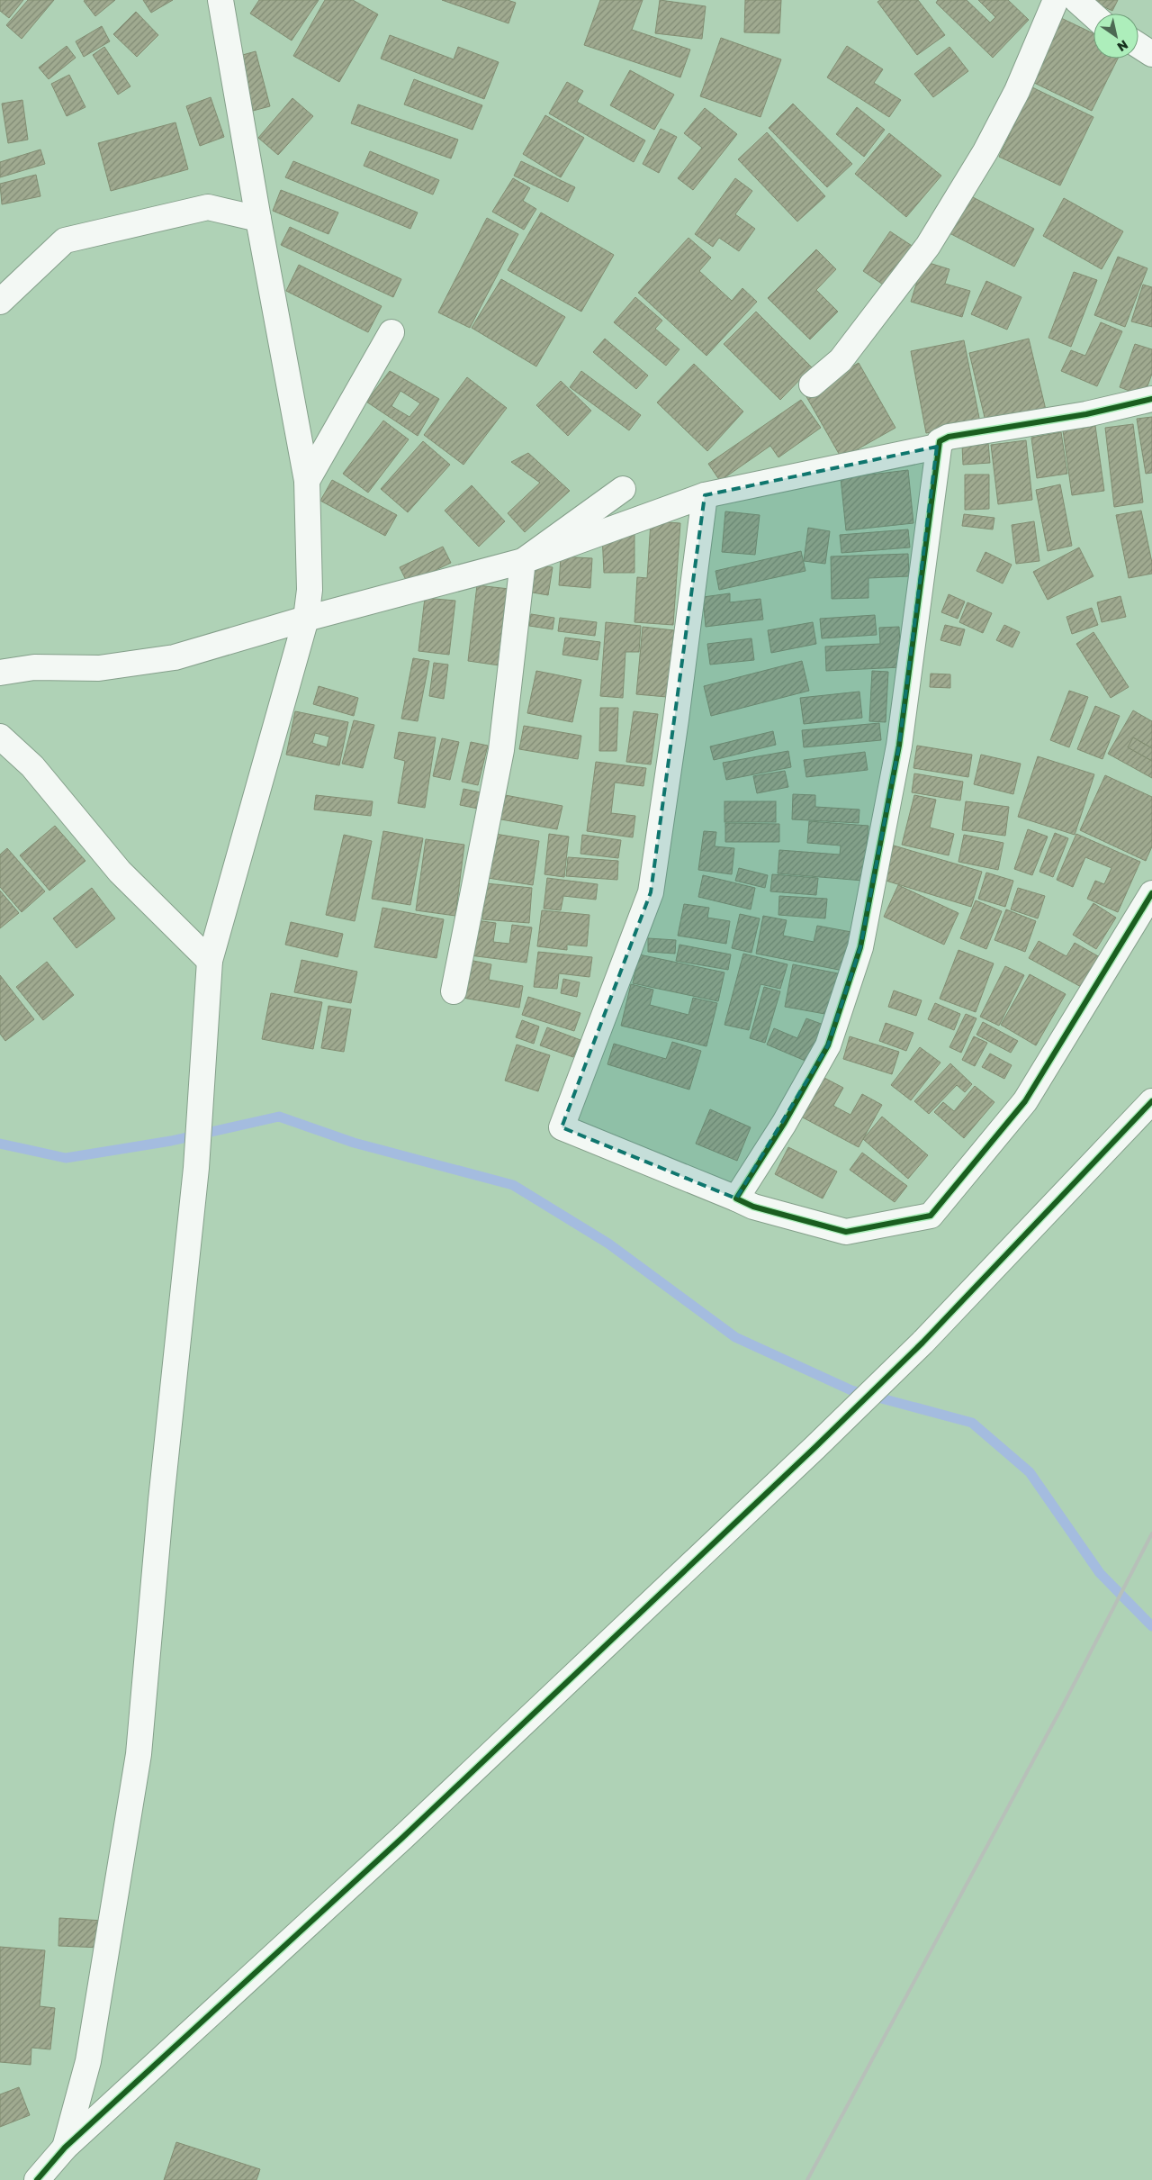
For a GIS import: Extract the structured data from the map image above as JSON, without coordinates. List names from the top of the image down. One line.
{"north":"bottom right"}
